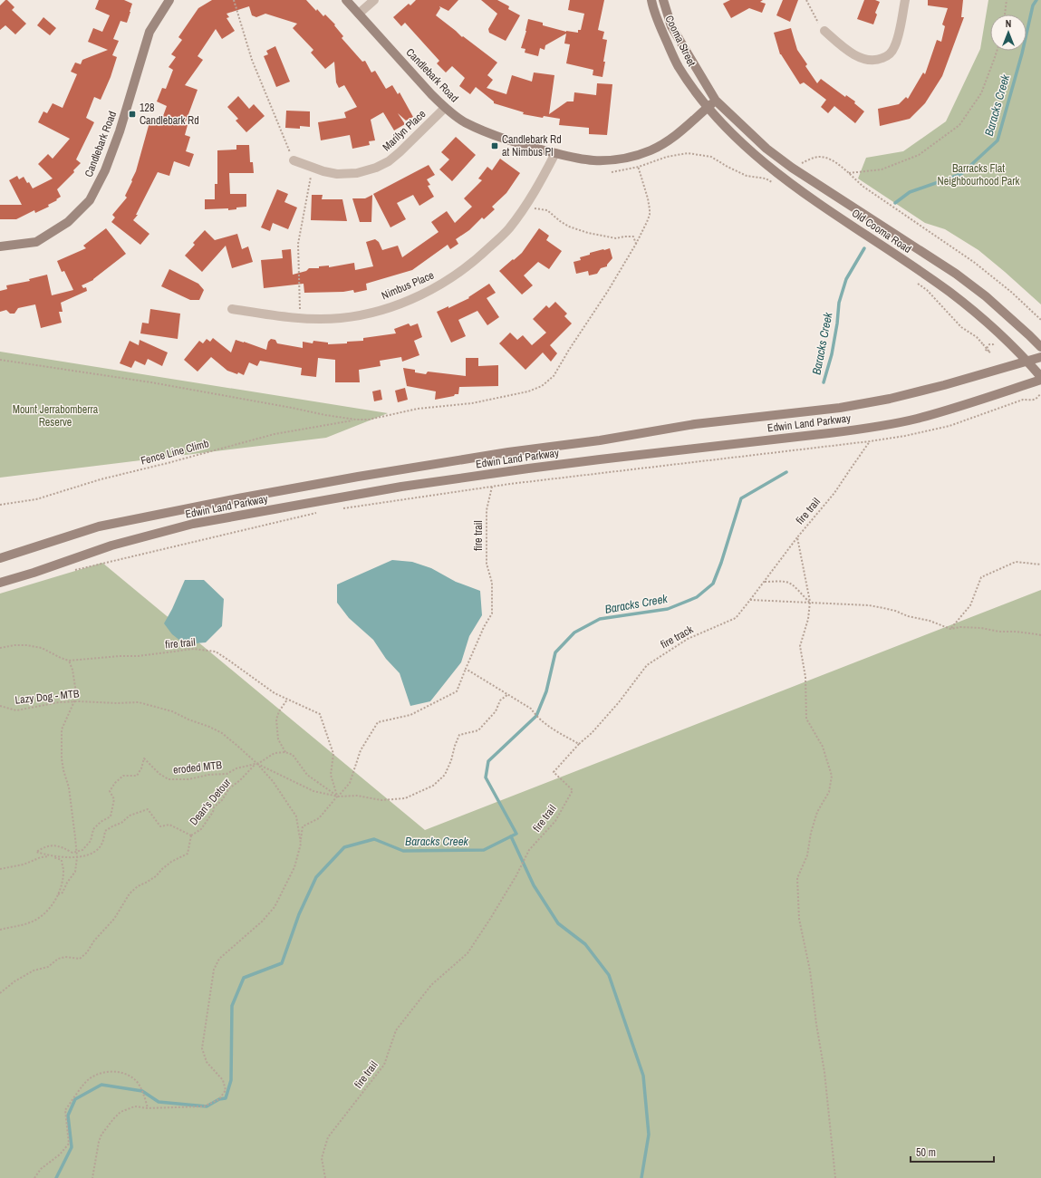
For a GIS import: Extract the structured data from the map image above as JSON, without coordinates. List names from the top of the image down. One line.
{"streets":{"main road":["Cooma Street","Candlebark Road","Old Cooma Road","Edwin Land Parkway"],"street":["Marilyn Place","Nimbus Place"],"path":["Fence Line Climb","fire trail","fire track","Lazy Dog - MTB","eroded MTB","Dean's Detour"]},"crossings":[["Cooma Street","Candlebark Road"],["Cooma Street","Old Cooma Road"],["Candlebark Road","Marilyn Place"],["Candlebark Road","Old Cooma Road"],["Candlebark Road","Nimbus Place"],["Old Cooma Road","Edwin Land Parkway"],["fire trail","fire track"],["Lazy Dog - MTB","eroded MTB"],["Lazy Dog - MTB","Dean's Detour"],["eroded MTB","Dean's Detour"]],"water":["Baracks Creek"],"parks":["Barracks Flat Neighbourhood Park","Mount Jerrabomberra Reserve"],"places":{"transit":["128 Candlebark Rd","Candlebark Rd at Nimbus Pl"]},"scale_bar":"50 m","north":"top"}
